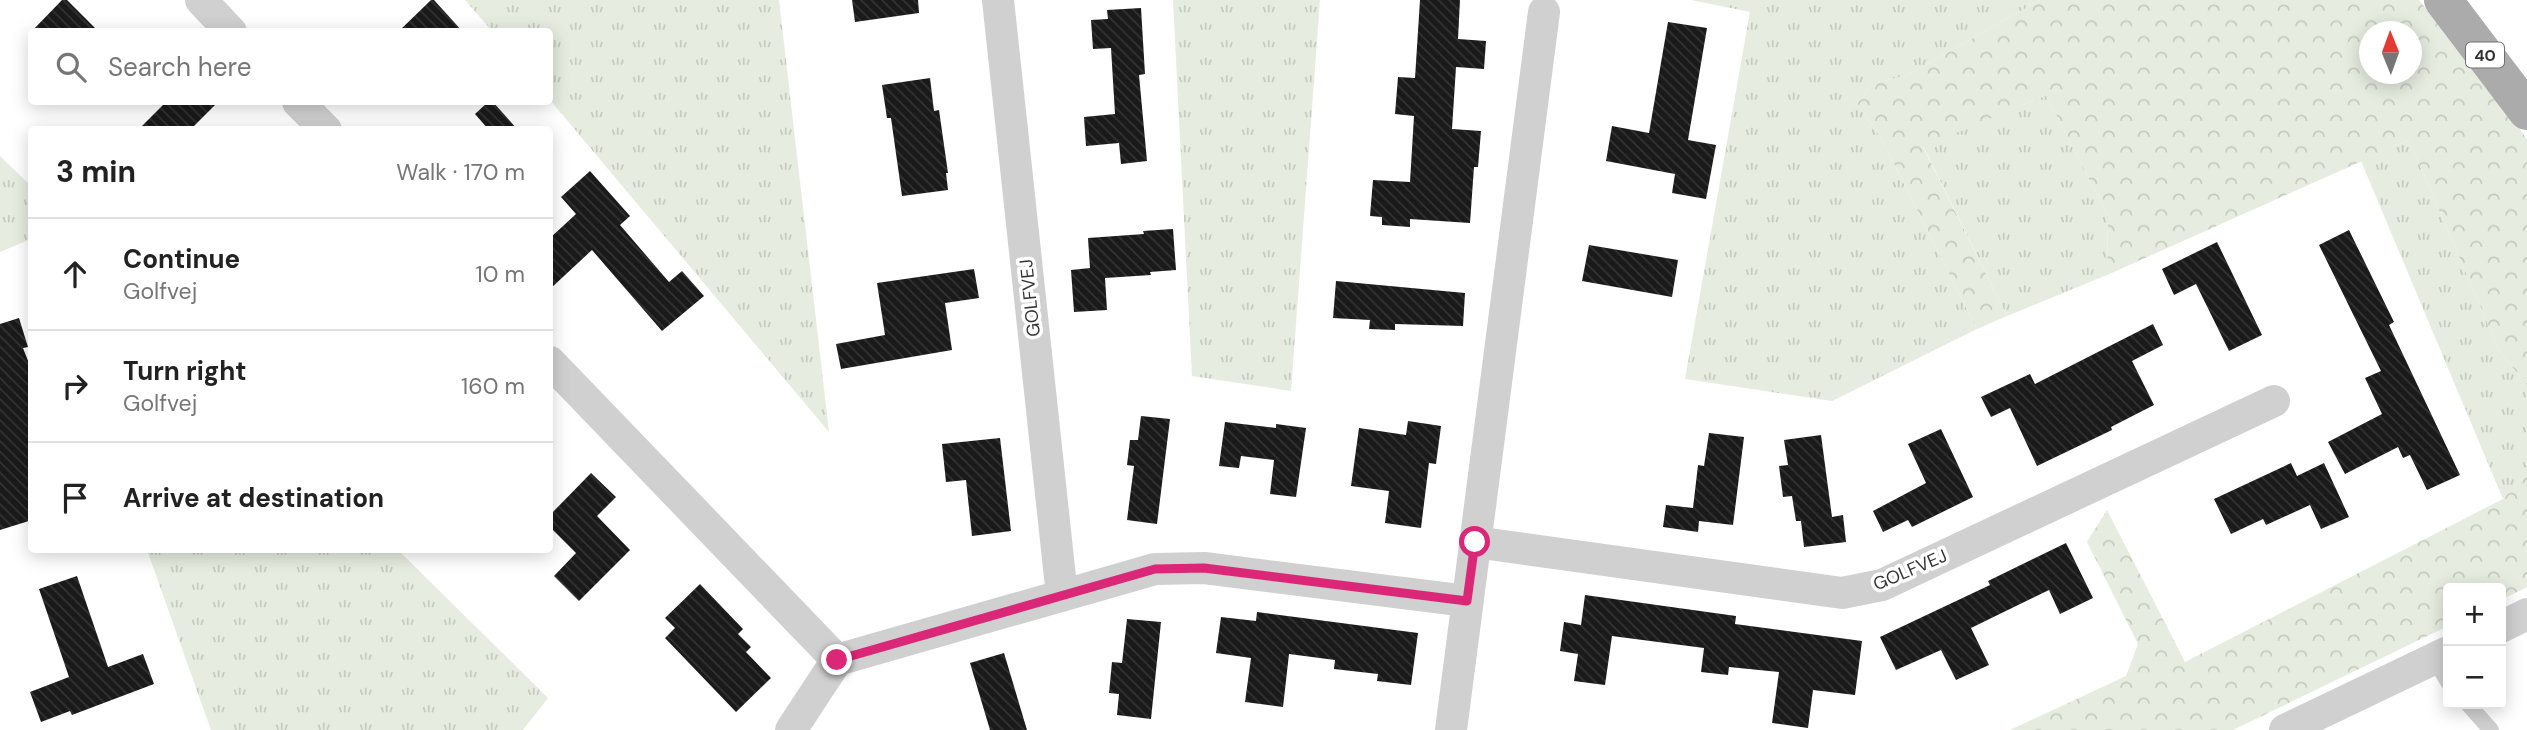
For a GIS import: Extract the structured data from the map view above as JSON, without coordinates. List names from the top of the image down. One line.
{"streets":{"main road":["40"],"street":["GOLFVEJ"]},"north":"top","page":{"search":"Search here","heading":["3 min","Walk · 170 m"],"list":[["Continue","Golfvej","10 m"],["Turn right","Golfvej","160 m"],"Arrive at destination"],"map_buttons":["+","−"]}}
